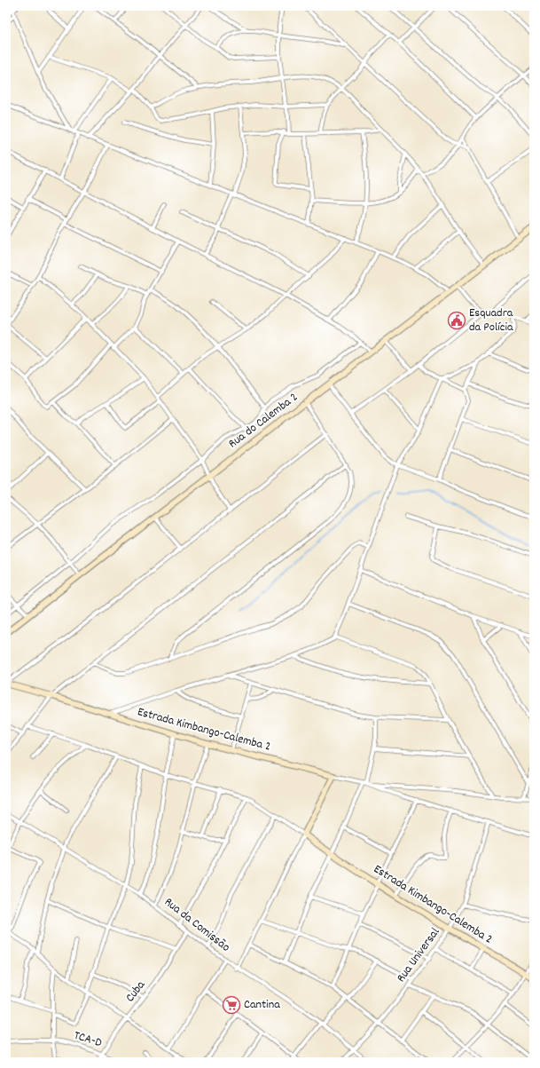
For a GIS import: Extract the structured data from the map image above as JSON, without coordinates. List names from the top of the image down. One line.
{"streets":{"main road":["Rua do Calemba 2","Estrada Kimbango-Calemba 2"],"street":["Rua da Comissão","Rua Universal","Cuba","TCA-D"]},"crossings":[["Estrada Kimbango-Calemba 2","Rua Universal"],["Rua da Comissão","Rua Universal"],["Rua da Comissão","Cuba"],["Cuba","TCA-D"]],"places":{"public building":["Esquadra da Polícia"],"supermarket":["Cantina"]}}
